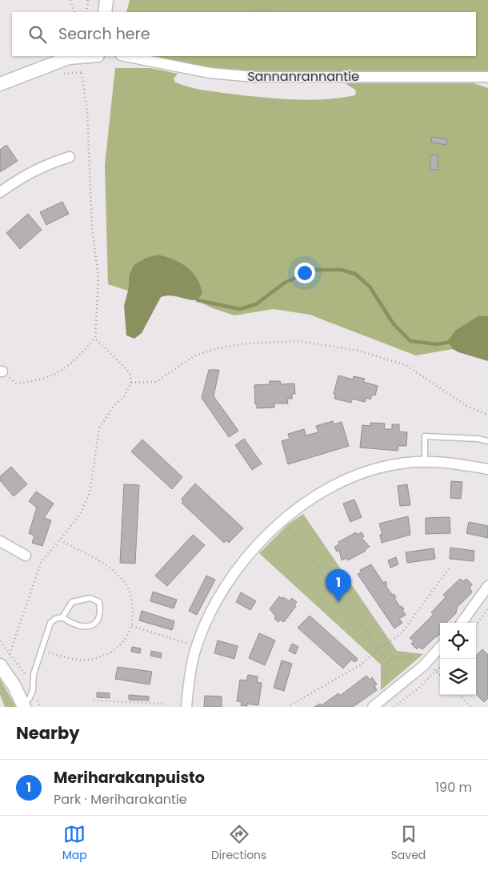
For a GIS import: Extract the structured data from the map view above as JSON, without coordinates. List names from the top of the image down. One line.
{"streets":{"street":["Sannanrannantie"]},"page":{"search":"Search here","pins":"1","heading":"Nearby","list":[{"mark":"1","name":"Meriharakanpuisto","note":"Park · Meriharakantie","value":"190 m"}],"nav":["Map","Directions","Saved"]}}
